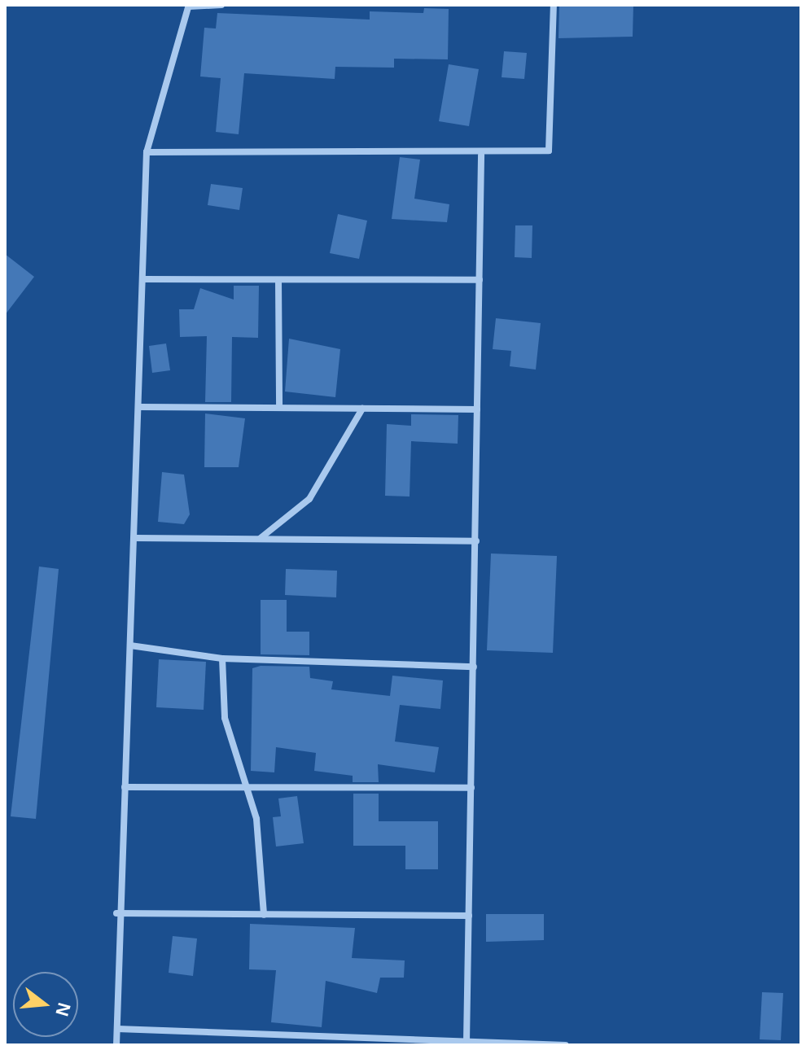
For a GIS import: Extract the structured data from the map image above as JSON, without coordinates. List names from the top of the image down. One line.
{"north":"right"}
